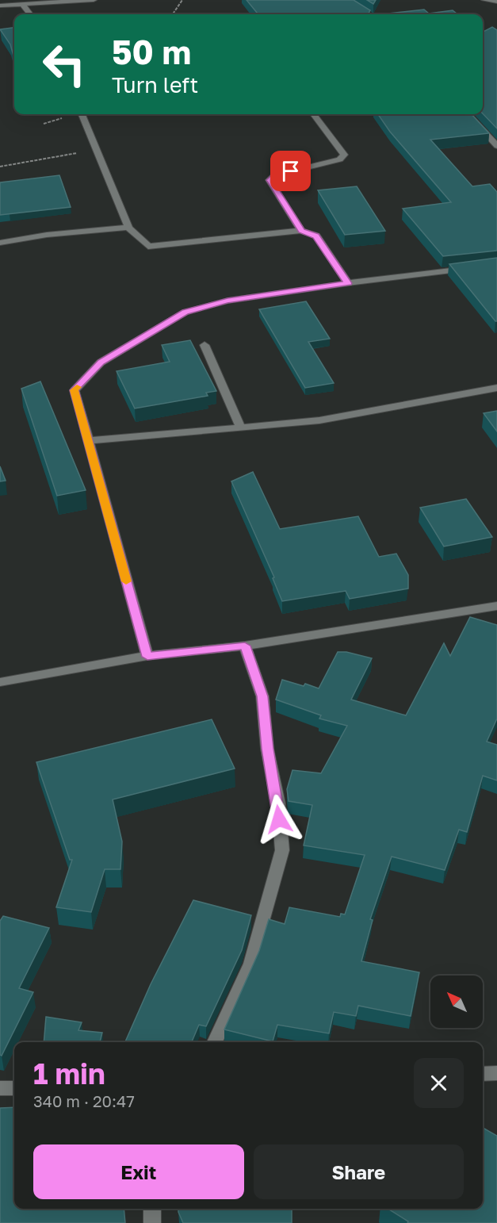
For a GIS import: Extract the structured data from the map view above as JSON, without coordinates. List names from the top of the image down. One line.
{"north":"top left","page":{"turn":["50 m","Turn left"],"heading":["1 min","340 m · 20:47"],"buttons":["Exit","Share"]}}
